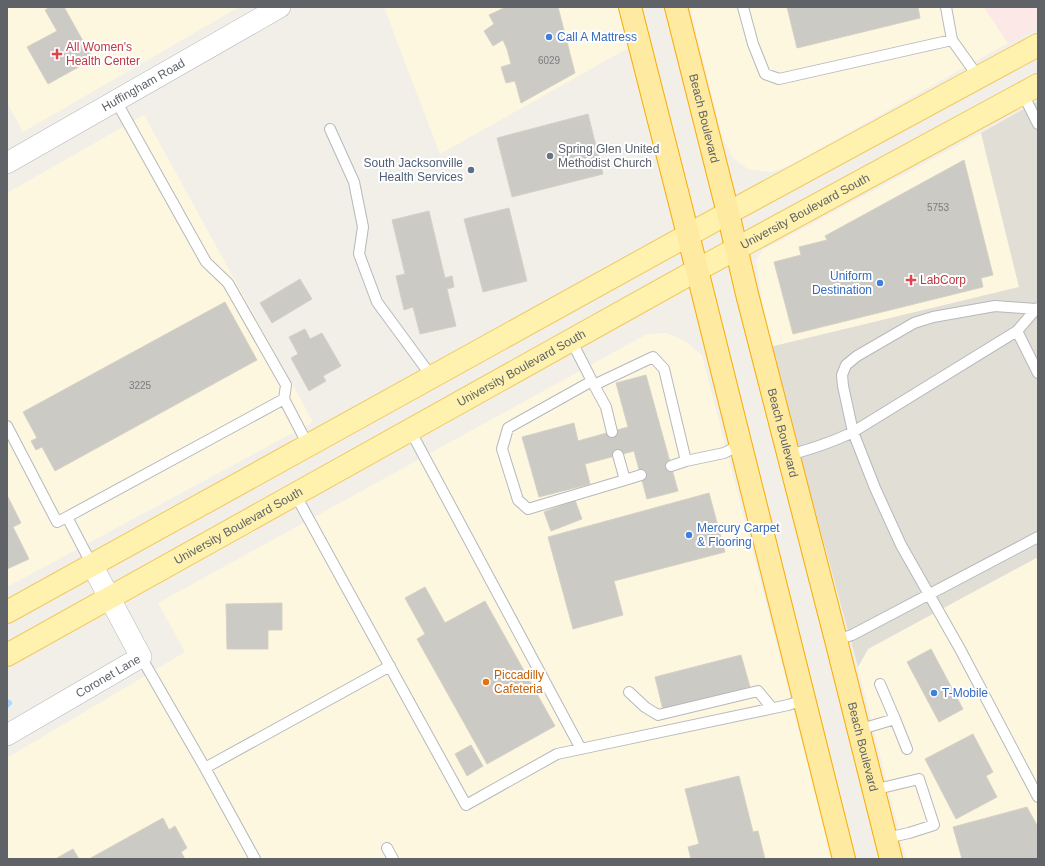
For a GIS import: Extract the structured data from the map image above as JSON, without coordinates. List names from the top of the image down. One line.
{"streets":{"highway":["Beach Boulevard"],"main road":["University Boulevard South"],"street":["Huffingham Road","Coronet Lane"]},"crossings":[["Beach Boulevard","University Boulevard South"],["University Boulevard South","Coronet Lane"]],"places":{"other":["Call A Mattress","Spring Glen United Methodist Church","South Jacksonville Health Services","Uniform Destination","Mercury Carpet & Flooring","Piccadilly Cafeteria","T-Mobile"],"health":["All Women's Health Center","LabCorp"]},"house_numbers":["6029","5753","3225"]}
